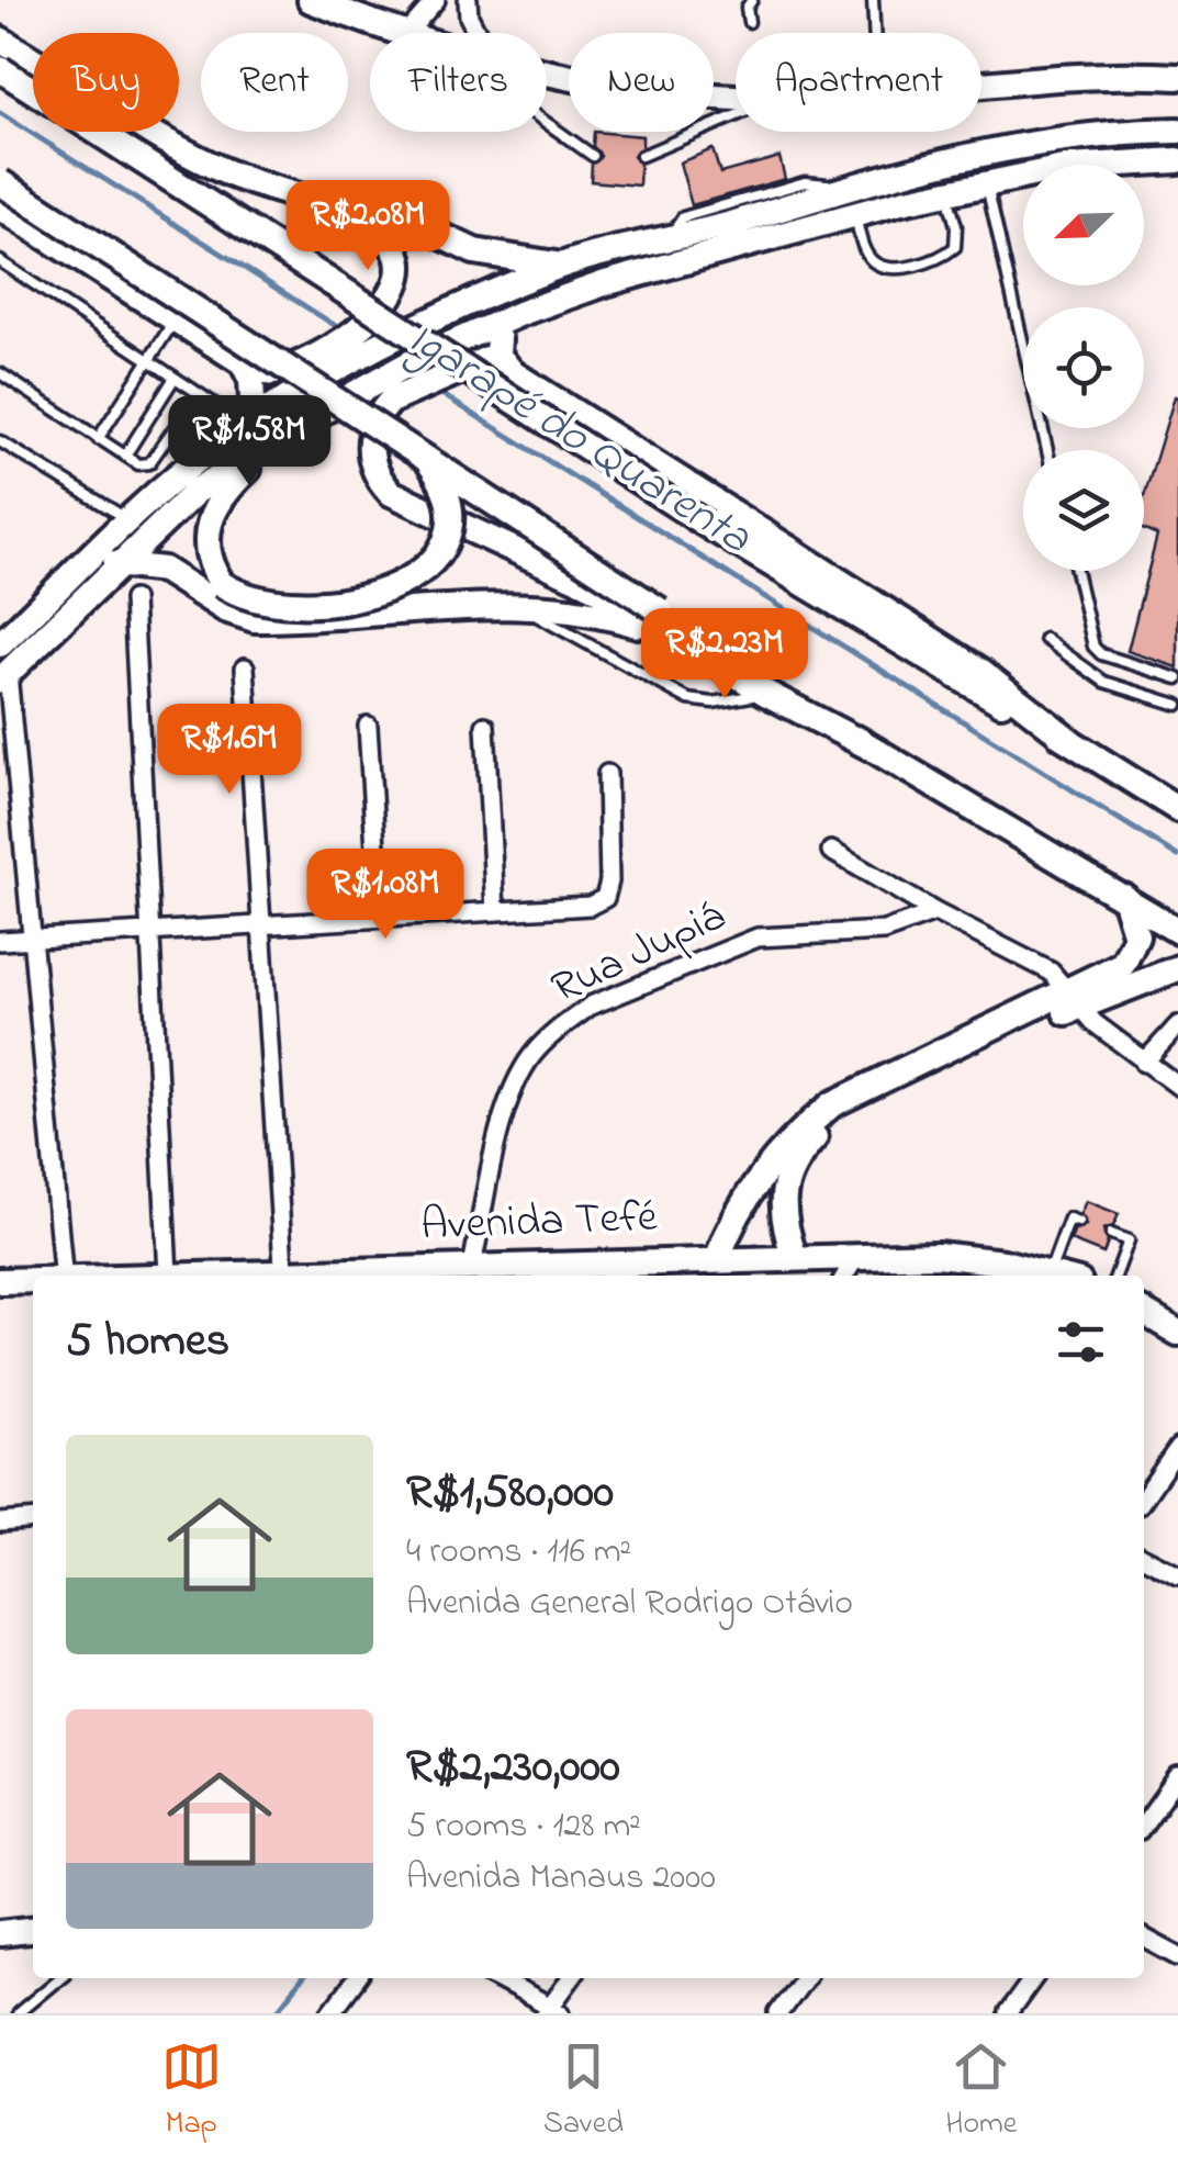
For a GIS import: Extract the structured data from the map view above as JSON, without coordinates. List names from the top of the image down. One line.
{"streets":{"main road":["Avenida Tefé"],"street":["Rua Jupiá"]},"crossings":[["Rua Jupiá","Avenida Tefé"]],"water":["Igarapé do Quarenta"],"north":"bottom left","page":{"chip":["Buy","Rent","Filters","New","Apartment"],"price":["R$2.08M","R$1.58M","R$2.23M","R$1.6M","R$1.08M"],"heading":"5 homes","list":[{"name":"R$1,580,000","note":"4 rooms · 116 m² · Avenida General Rodrigo Otávio"},{"name":"R$2,230,000","note":"5 rooms · 128 m² · Avenida Manaus 2000"}],"tabs":["Map","Saved","Home"]}}
